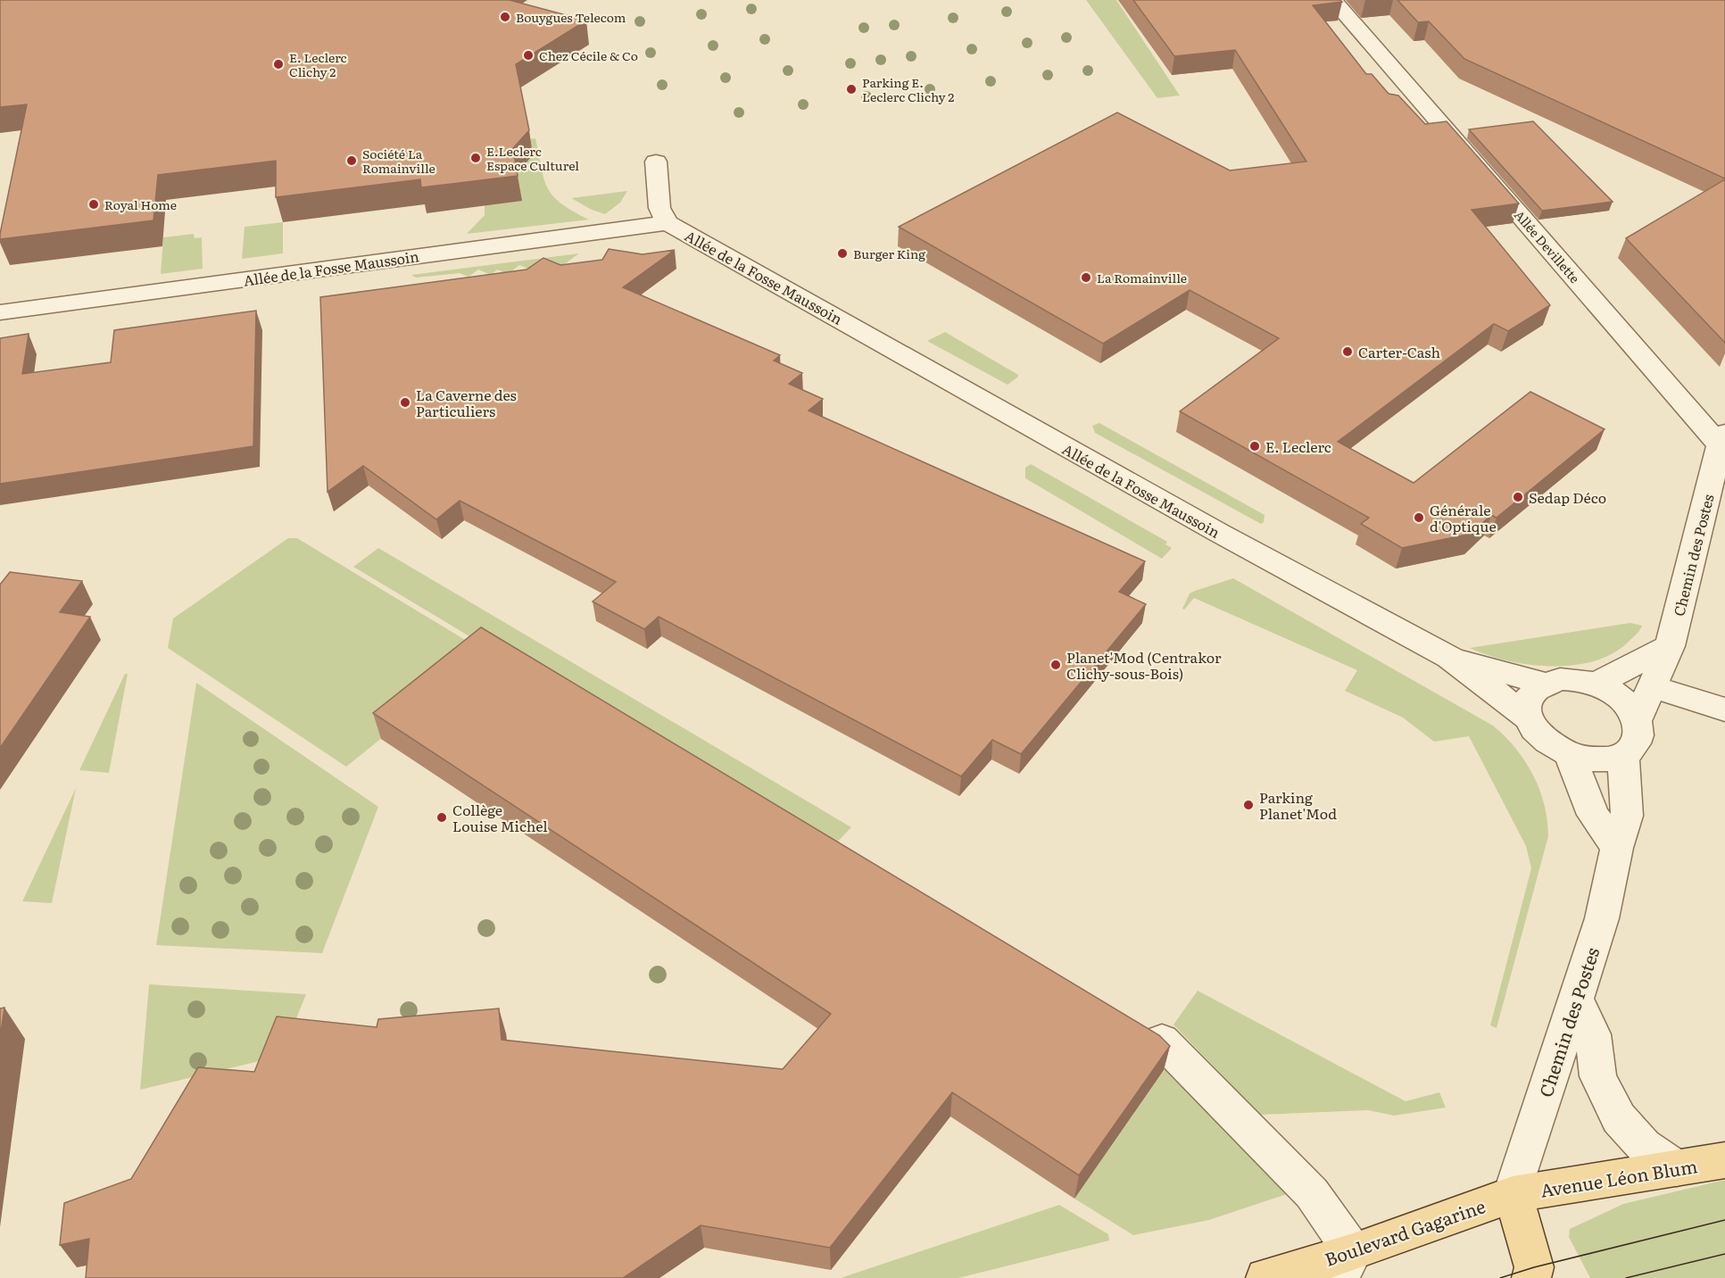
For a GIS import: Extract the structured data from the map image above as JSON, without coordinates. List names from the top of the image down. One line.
{"streets":{"main road":["Avenue Léon Blum","Boulevard Gagarine"],"street":["Allée Devillette","Allée de la Fosse Maussoin","Chemin des Postes"]},"crossings":[["Allée Devillette","Chemin des Postes"],["Allée de la Fosse Maussoin","Chemin des Postes"],["Chemin des Postes","Avenue Léon Blum"],["Chemin des Postes","Boulevard Gagarine"],["Avenue Léon Blum","Boulevard Gagarine"]],"places":["Bouygues Telecom","Chez Cécile & Co","E. Leclerc Clichy 2","Parking E. Leclerc Clichy 2","E.Leclerc Espace Culturel","Société La Romainville","Royal Home","Burger King","La Romainville","Carter-Cash","La Caverne des Particuliers","E. Leclerc","Sedap Déco","Générale d'Optique","Planet'Mod (Centrakor Clichy-sous-Bois)","Parking Planet'Mod","Collège Louise Michel"]}
